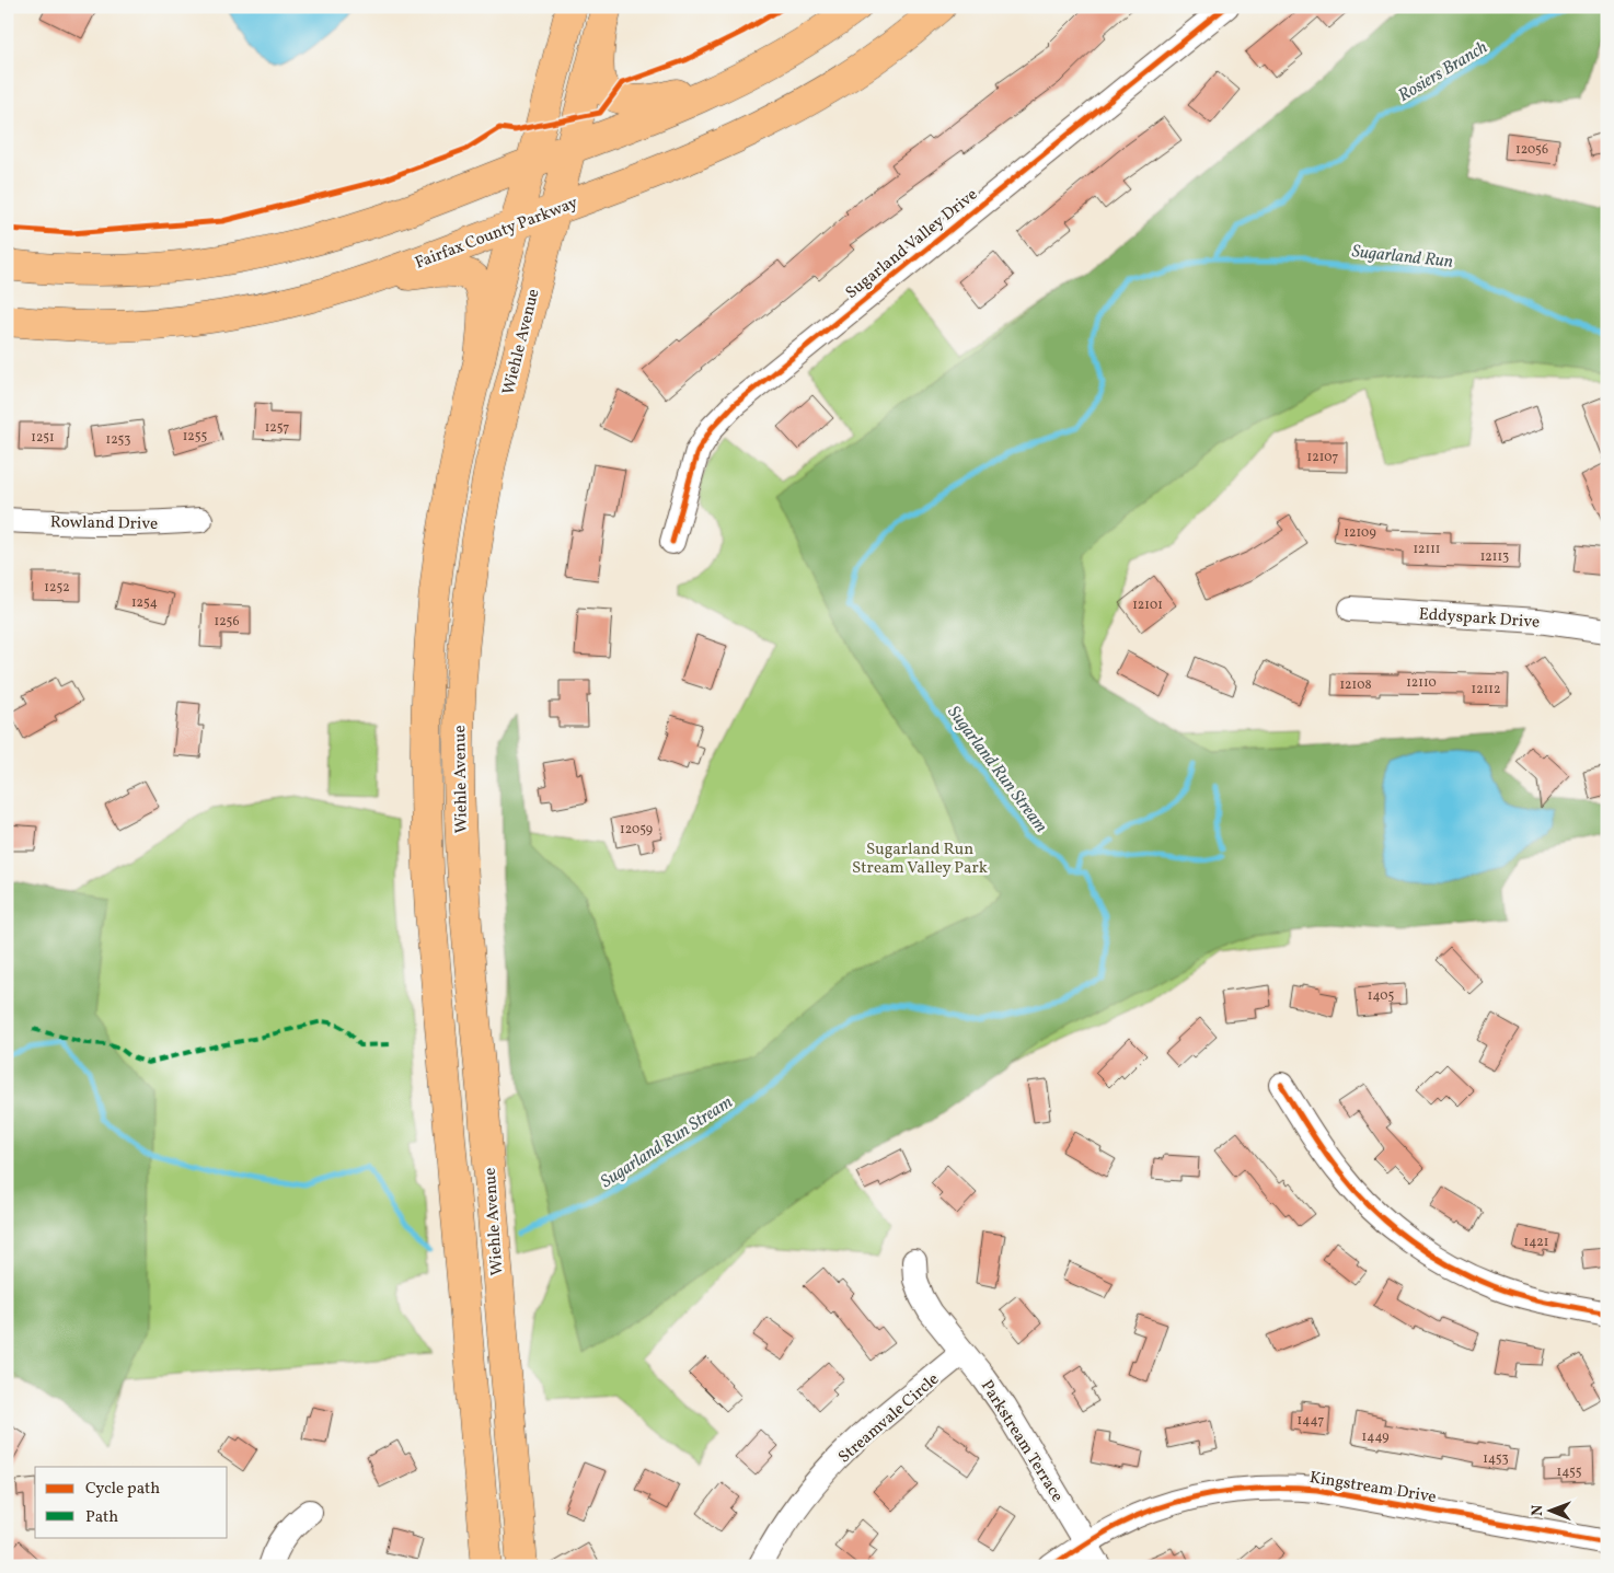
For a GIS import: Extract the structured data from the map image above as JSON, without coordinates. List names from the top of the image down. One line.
{"streets":{"main road":["Fairfax County Parkway","Wiehle Avenue"],"street":["Sugarland Valley Drive","Rowland Drive","Eddyspark Drive","Streamvale Circle","Parkstream Terrace","Kingstream Drive"]},"crossings":[["Fairfax County Parkway","Wiehle Avenue"],["Streamvale Circle","Parkstream Terrace"],["Parkstream Terrace","Kingstream Drive"]],"water":["Rosiers Branch","Sugarland Run","Sugarland Run Stream"],"parks":["Sugarland Run Stream Valley Park"],"house_numbers":["12056","1257","1255","1251","1253","12107","12109","12111","12113","1252","1254","12101","1256","12110","12108","12112","12059","1405","1421","1447","1449","1453","1455"],"legend":["Cycle path","Path"],"north":"left"}
